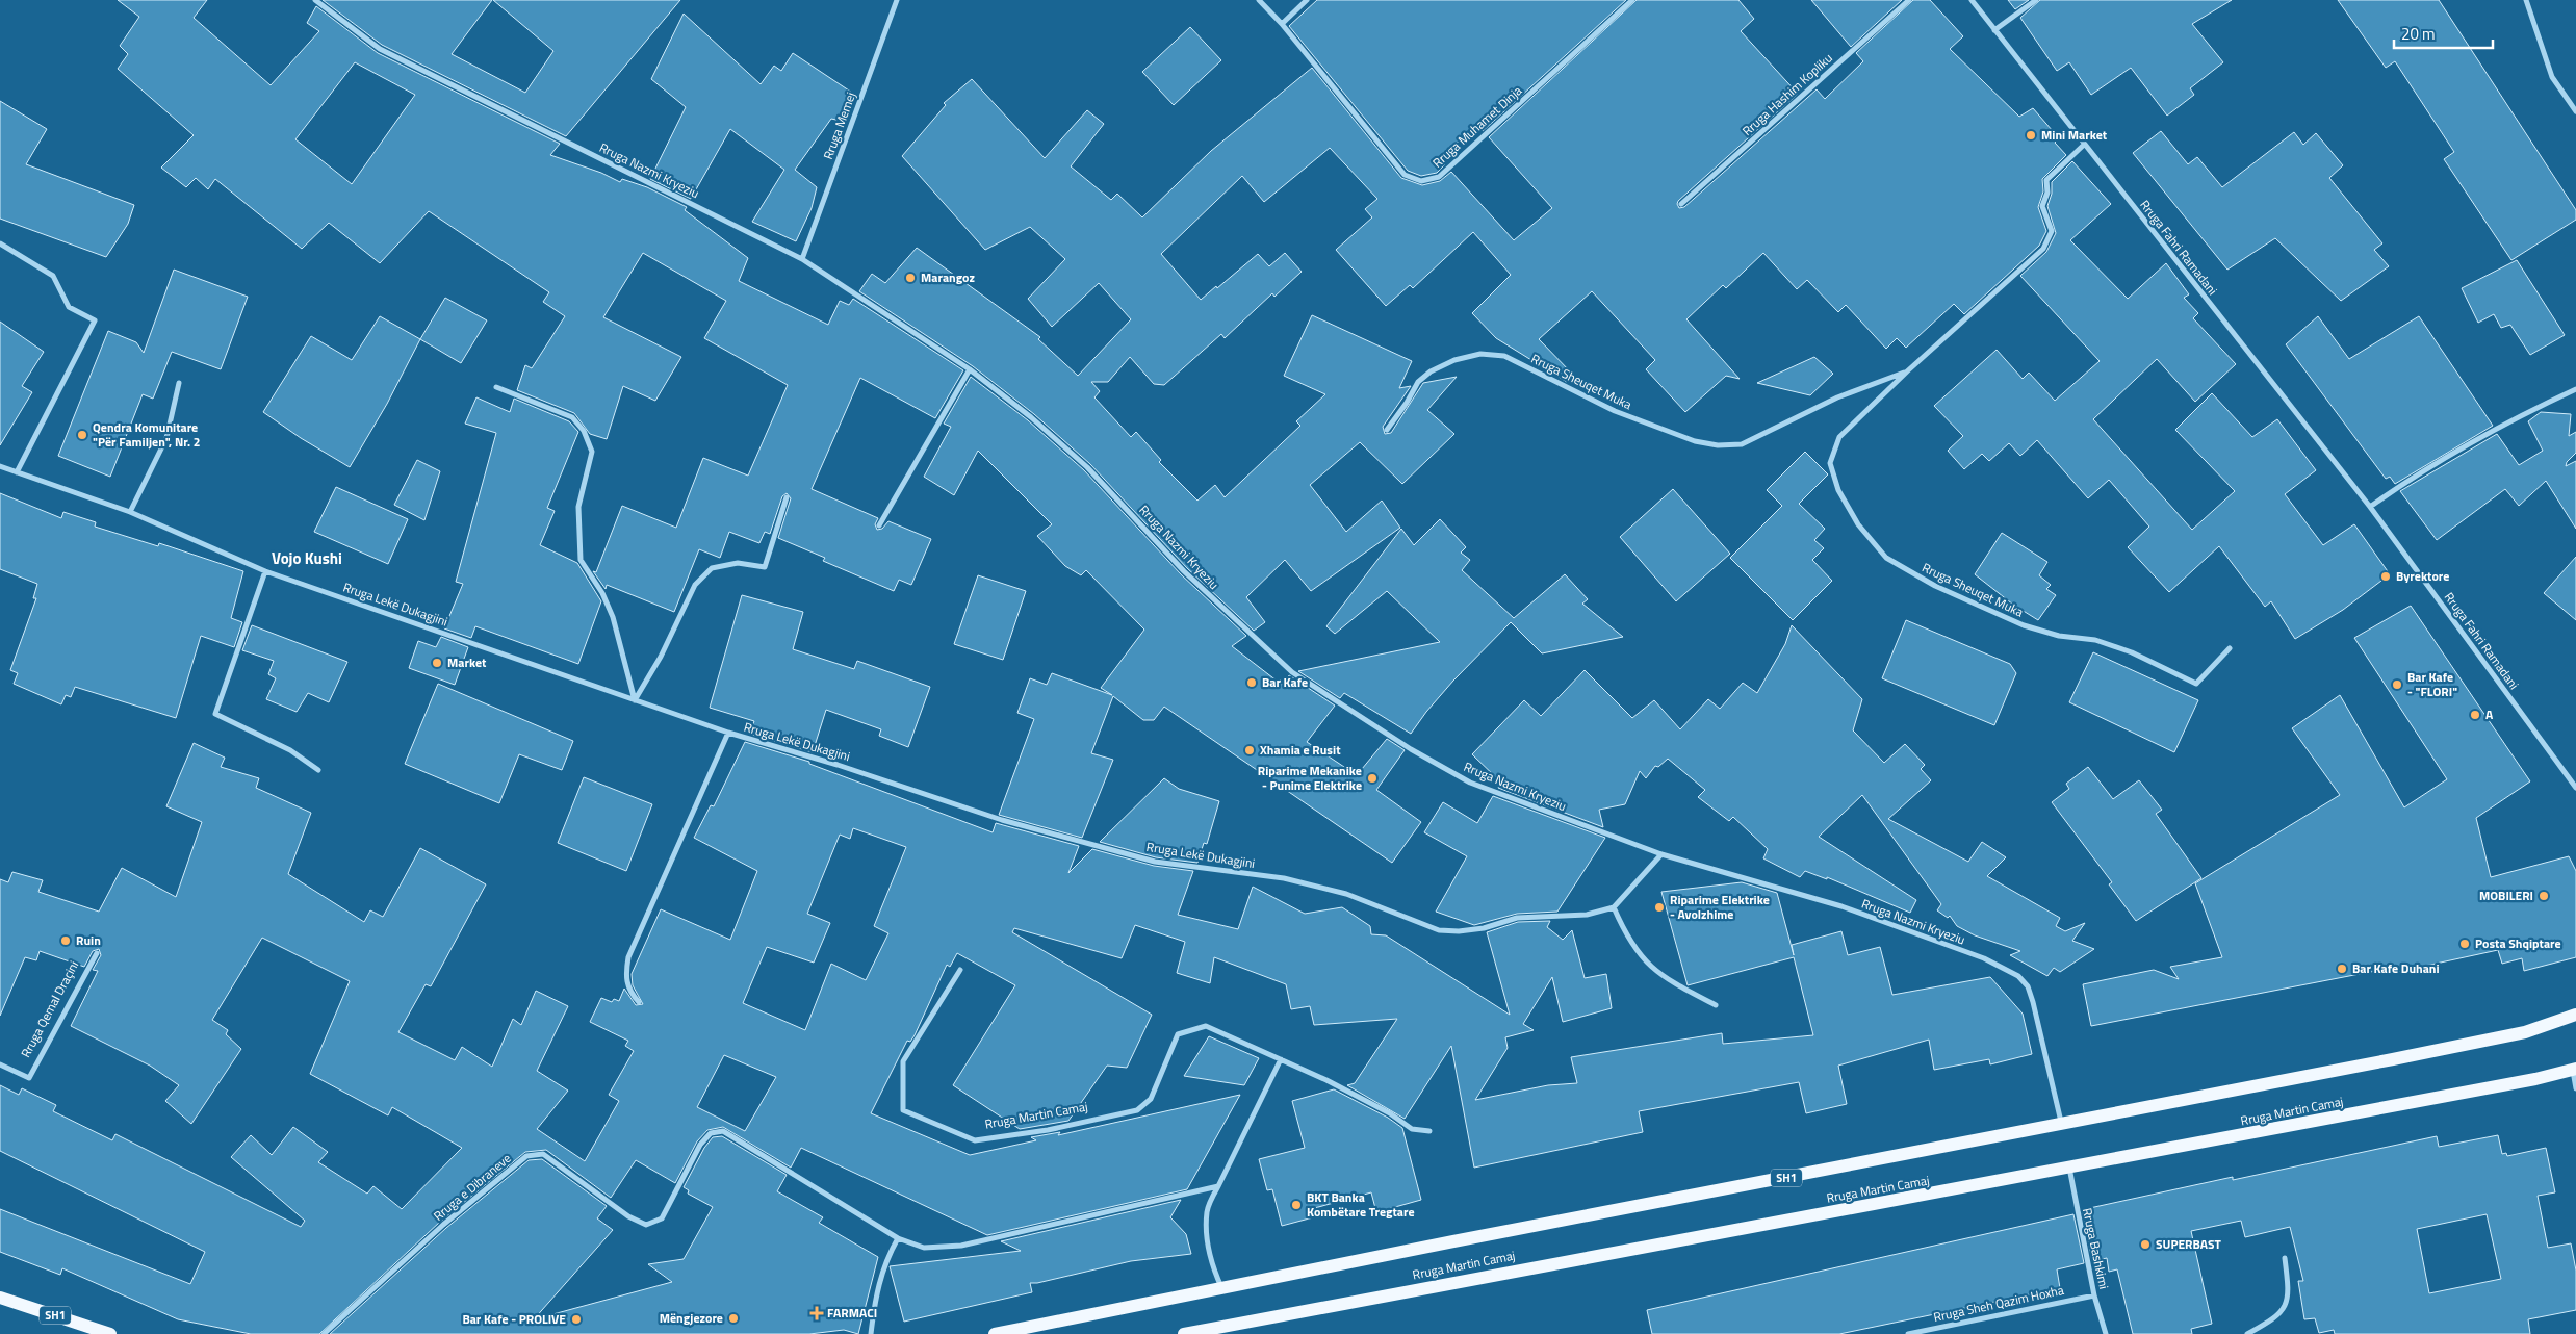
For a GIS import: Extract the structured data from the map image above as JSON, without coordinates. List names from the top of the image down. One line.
{"streets":{"main road":["Rruga Martin Camaj","SH1"],"street":["Rruga Hashim Kopliku","Rruga Memej","Rruga Muhamet Dinja","Rruga Nazmi Kryeziu","Rruga Fahri Ramadani","Rruga Sheuqet Muka","Rruga Lekë Dukagjini","Rruga Qemal Draçini","Rruga e Dibraneve","Rruga Bashkimi","Rruga Sheh Qazim Hoxha"]},"crossings":[["Rruga Memej","Rruga Nazmi Kryeziu"],["Rruga Nazmi Kryeziu","Rruga Martin Camaj"],["Rruga Fahri Ramadani","Rruga Sheuqet Muka"],["Rruga Martin Camaj","Rruga Bashkimi"],["Rruga Bashkimi","Rruga Sheh Qazim Hoxha"]],"districts":["Vojo Kushi"],"places":{"other":["Mini Market","Marangoz","Qendra Komunitare \"Për Familjen\", Nr. 2","Byrektore","Market","Bar Kafe","Bar Kafe - \"FLORI\"","A","Xhamia e Rusit","Riparime Mekanike - Punime Elektrike","MOBILERI","Riparime Elektrike - Avolzhime","Ruin","Posta Shqiptare","Bar Kafe Duhani","BKT Banka Kombëtare Tregtare","SUPERBAST","Mëngjezore","Bar Kafe - PROLIVE"],"health":["FARMACI"]},"scale_bar":"20 m"}
